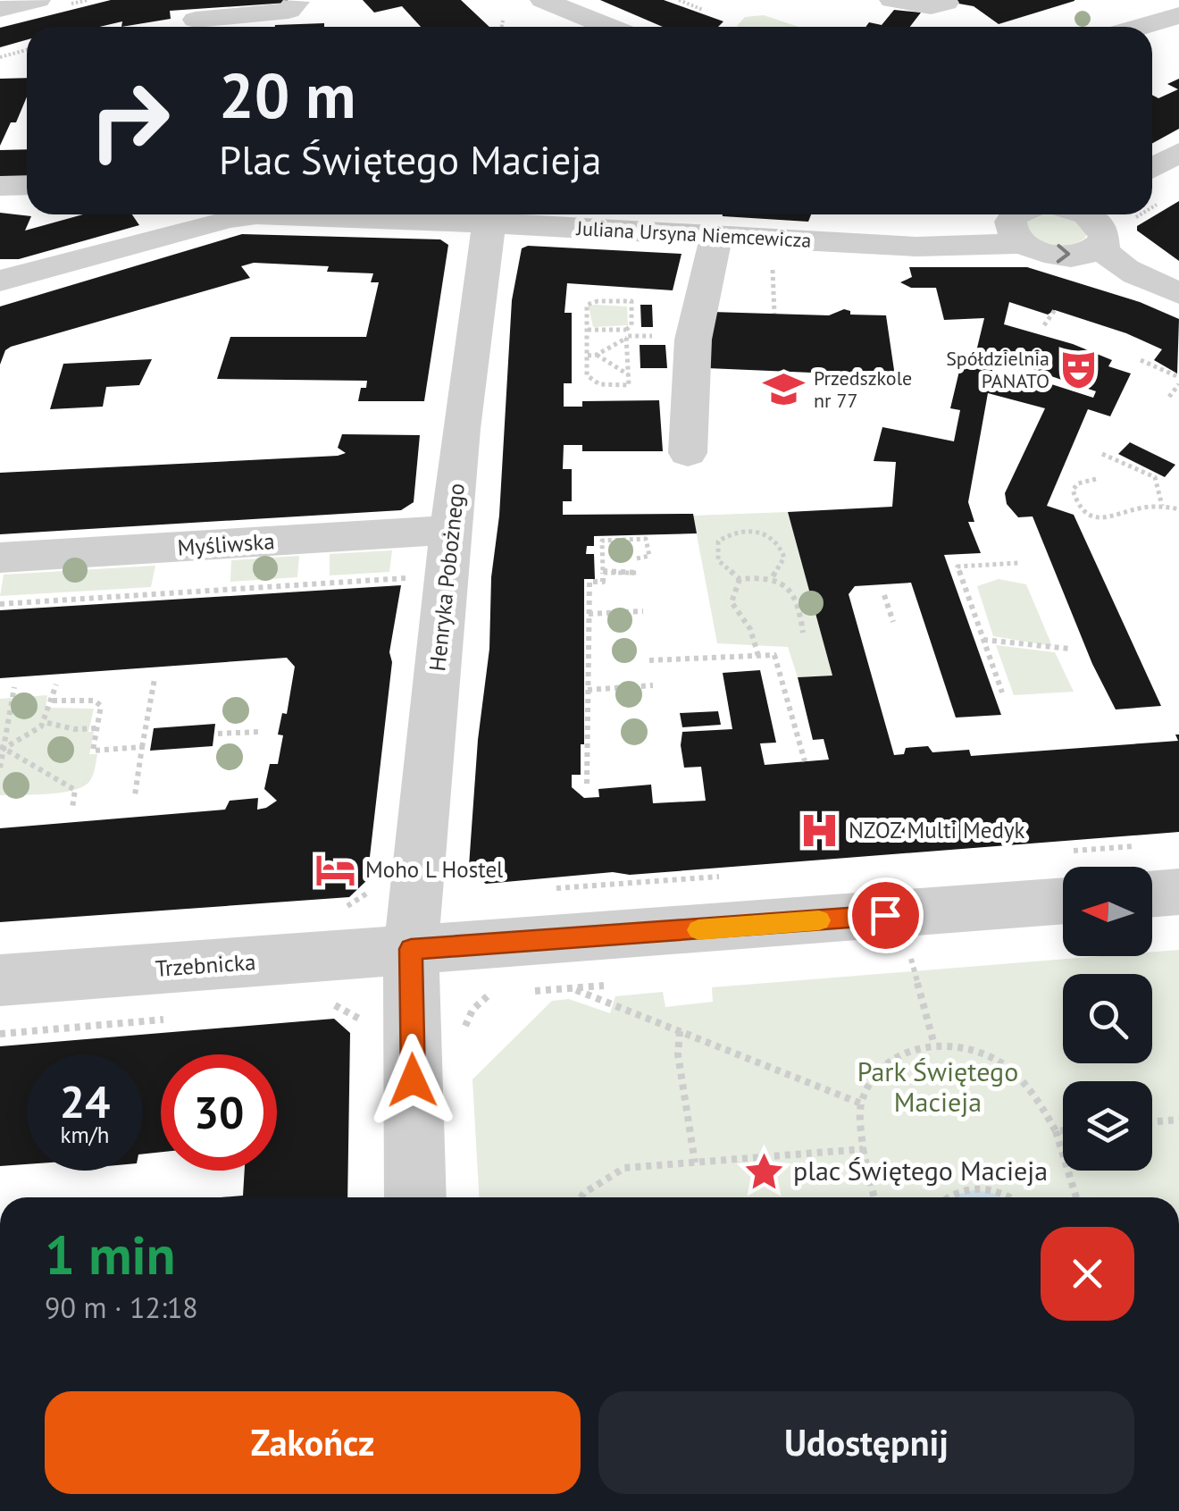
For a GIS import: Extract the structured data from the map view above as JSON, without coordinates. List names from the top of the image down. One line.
{"streets":{"street":["Juliana Ursyna Niemcewicza","Myśliwska","Henryka Pobożnego","Trzebnicka"]},"crossings":[["Juliana Ursyna Niemcewicza","Henryka Pobożnego"],["Myśliwska","Henryka Pobożnego"],["Henryka Pobożnego","Trzebnicka"]],"parks":["Park Świętego Macieja"],"places":{"theatre":["Spółdzielnia PANATO"],"school or university":["Przedszkole nr 77"],"hospital":["NZOZ Multi Medyk"],"hotel":["Moho L Hostel"],"place":["plac Świętego Macieja"]},"north":"left","page":{"turn":["20 m","Plac Świętego Macieja"],"speed":"24 km/h","limit":"30","heading":["1 min","90 m · 12:18"],"buttons":["Zakończ","Udostępnij"]}}
